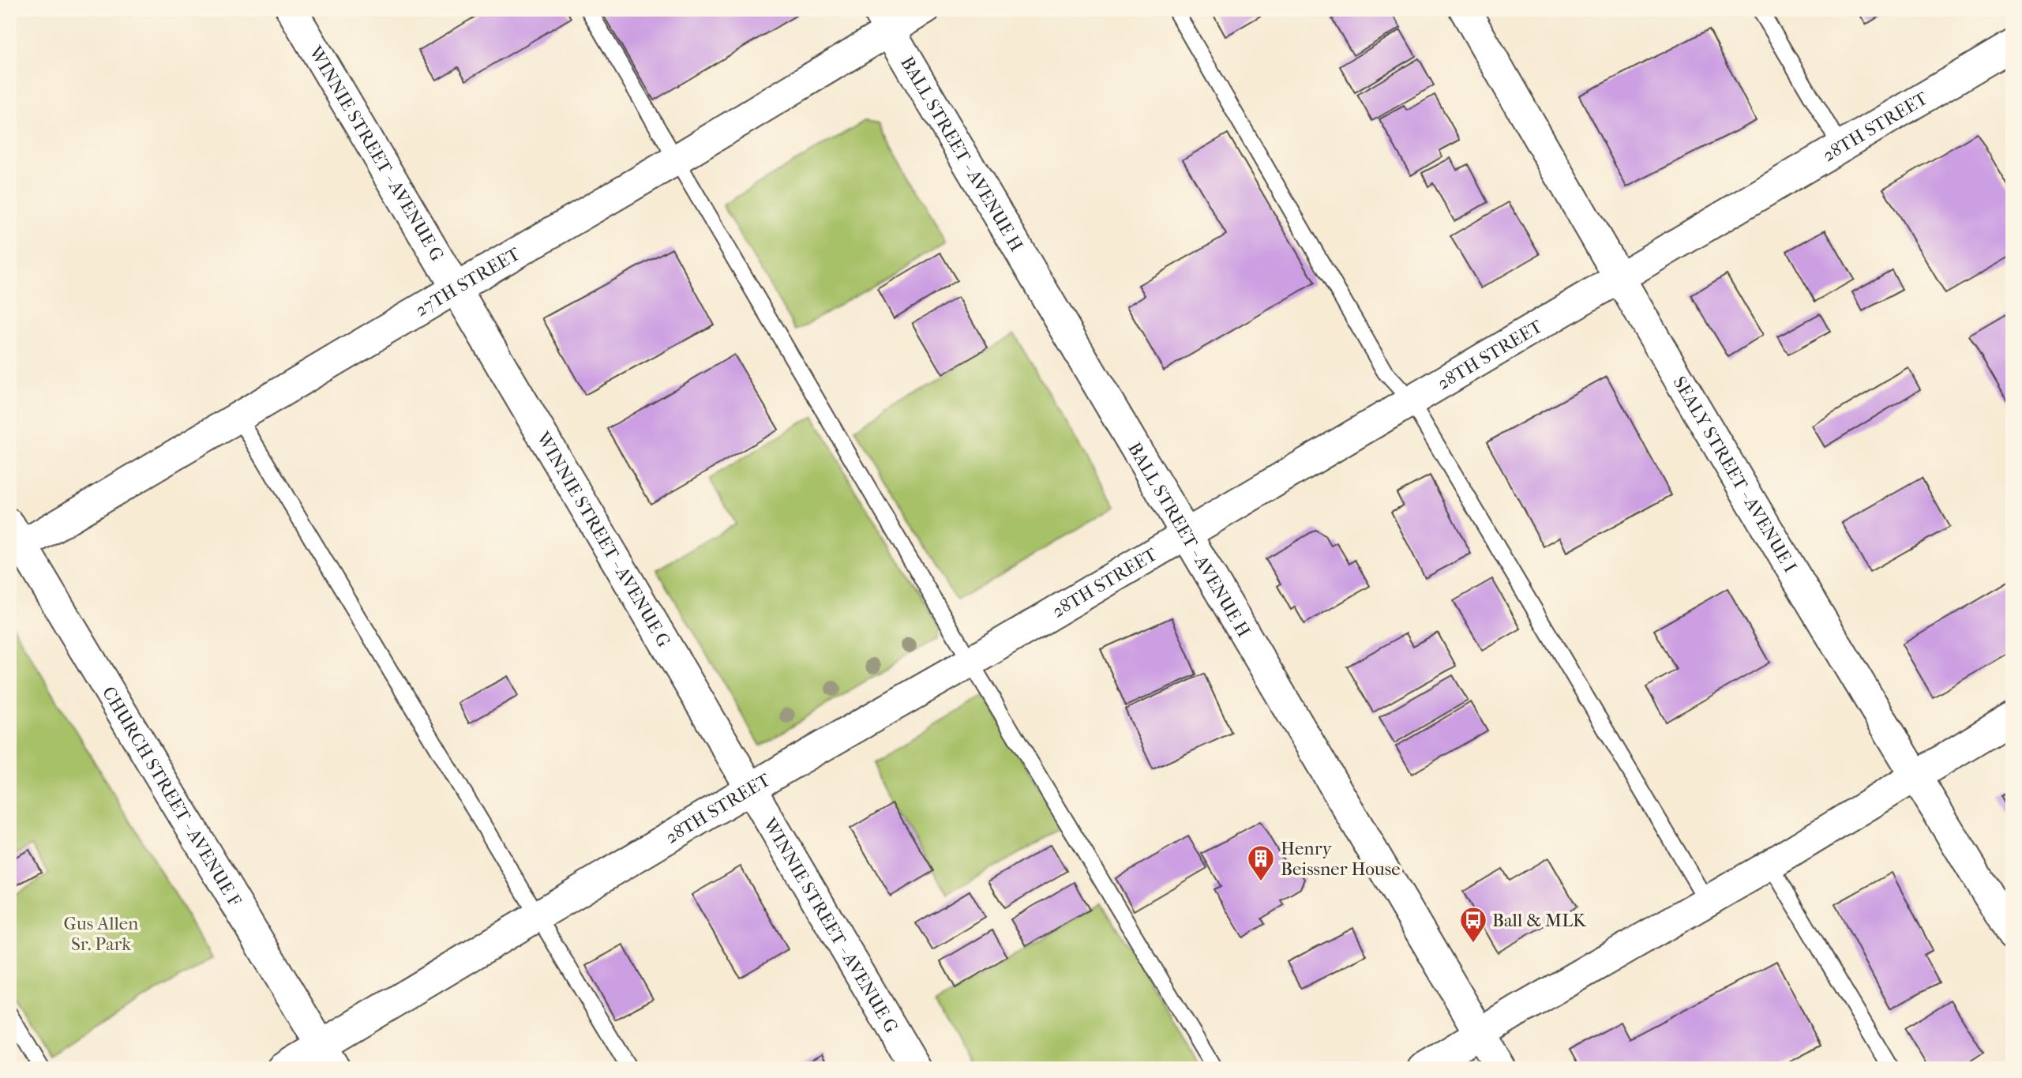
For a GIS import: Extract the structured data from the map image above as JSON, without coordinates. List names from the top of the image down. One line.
{"streets":{"street":["28TH STREET","WINNIE STREET - AVENUE G","BALL STREET - AVENUE H","27TH STREET","SEALY STREET - AVENUE I","CHURCH STREET - AVENUE F"]},"crossings":[["28TH STREET","WINNIE STREET - AVENUE G"],["28TH STREET","BALL STREET - AVENUE H"],["28TH STREET","SEALY STREET - AVENUE I"],["28TH STREET","CHURCH STREET - AVENUE F"],["WINNIE STREET - AVENUE G","27TH STREET"],["BALL STREET - AVENUE H","27TH STREET"],["27TH STREET","CHURCH STREET - AVENUE F"]],"parks":["Gus Allen Sr. Park"],"places":{"building":["Henry Beissner House"],"bus stop":["Ball & MLK"]}}
